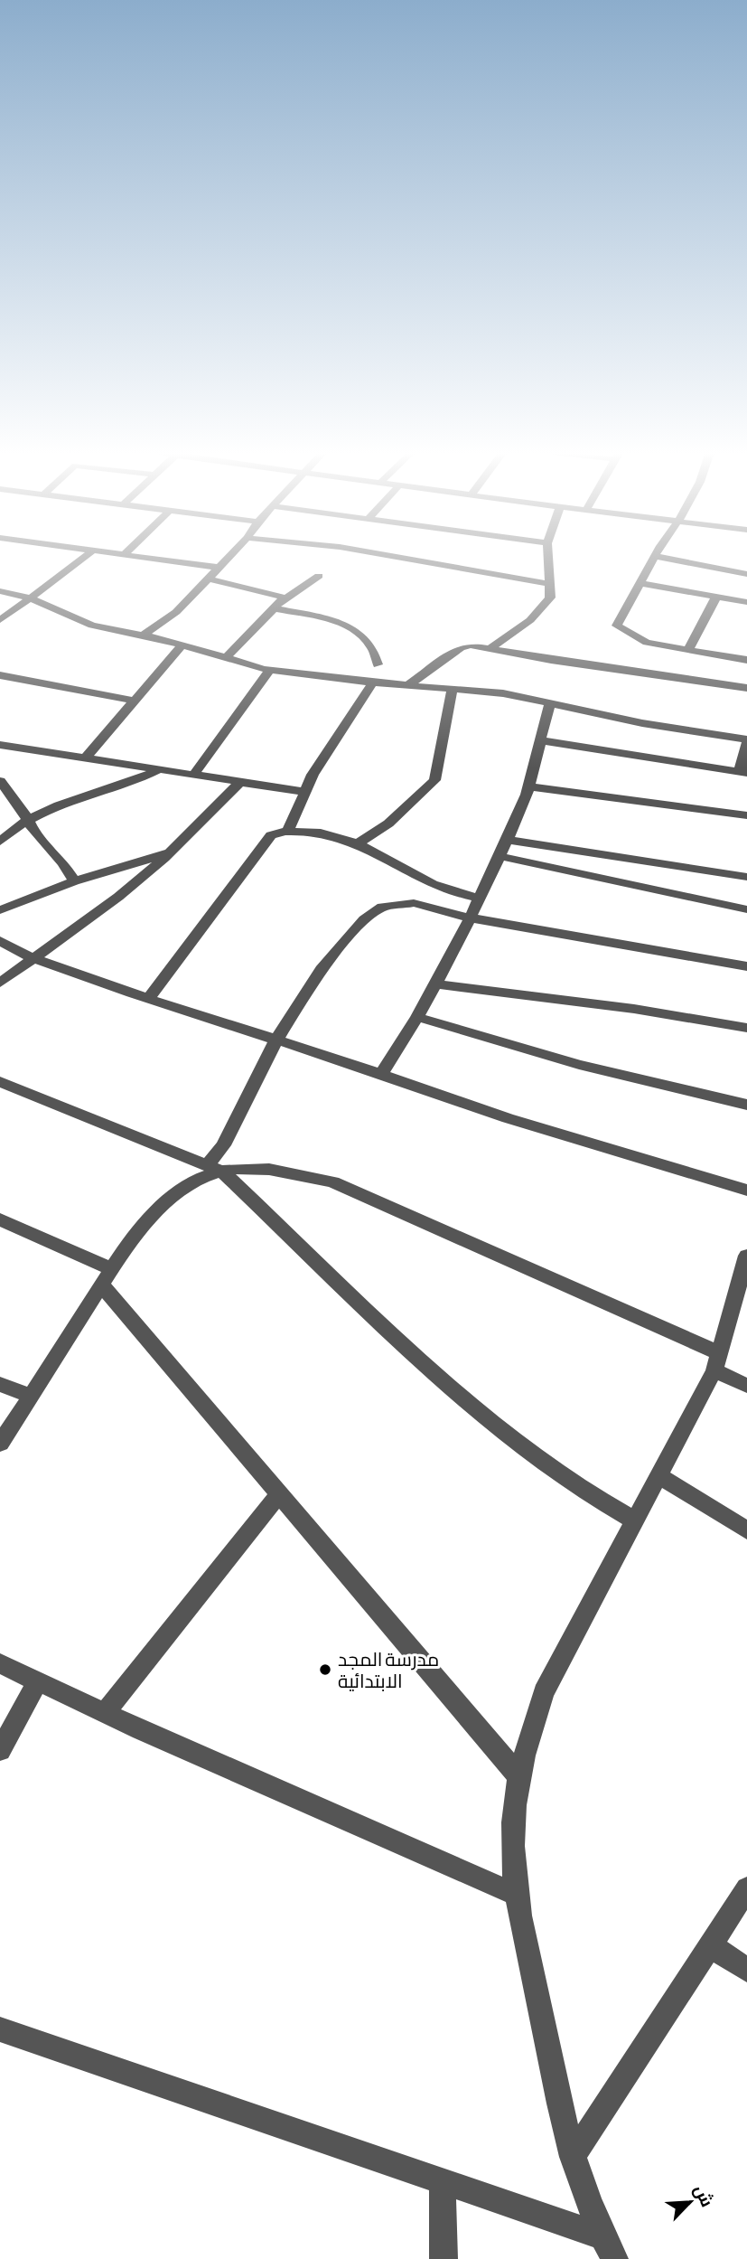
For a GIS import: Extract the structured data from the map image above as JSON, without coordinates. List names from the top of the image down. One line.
{"places":["مدرسة المجد الابتدائية"],"north":"top right"}
